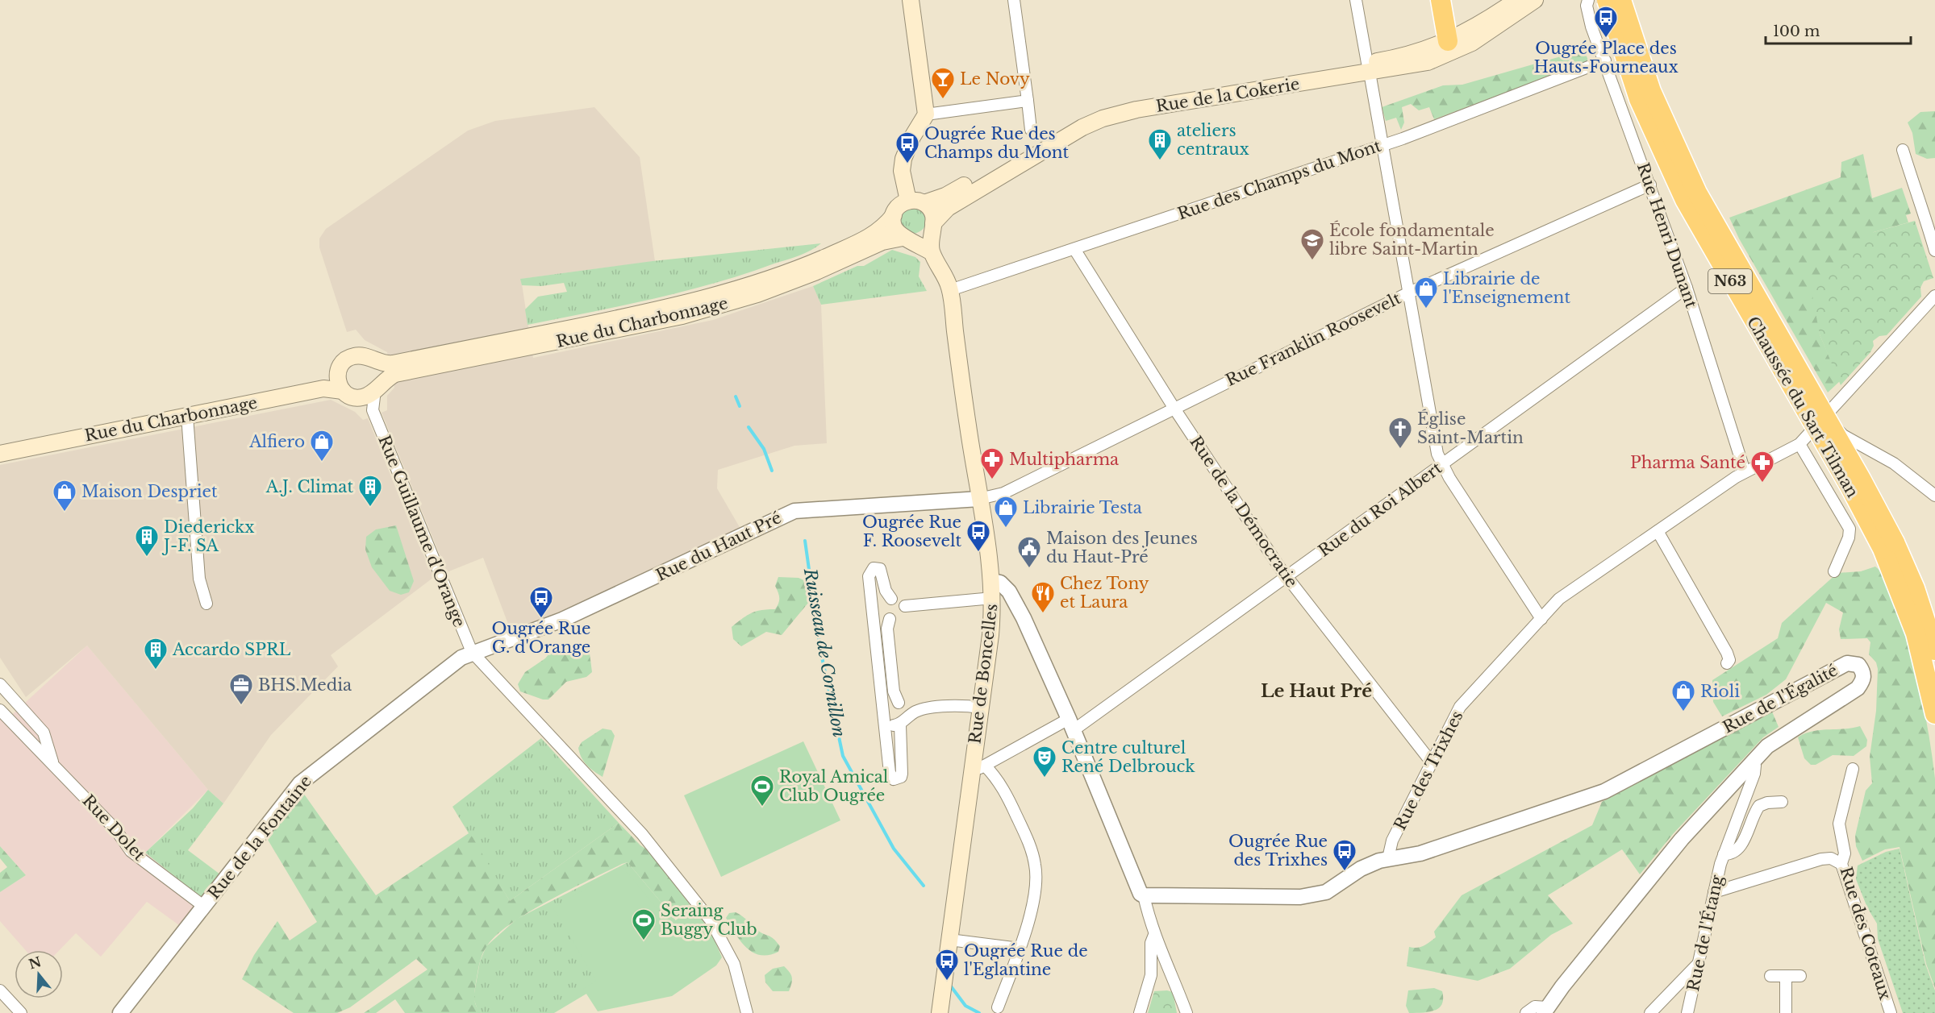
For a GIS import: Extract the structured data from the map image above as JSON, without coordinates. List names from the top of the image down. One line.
{"streets":{"highway":["N63","Chaussée du Sart Tilman"],"main road":["Rue de la Cokerie","Rue du Charbonnage","Rue de Boncelles"],"street":["Rue des Champs du Mont","Rue Henri Dunant","Rue Franklin Roosevelt","Rue du Roi Albert","Rue de la Démocratie","Rue Guillaume d'Orange","Rue du Haut Pré","Rue de l'Égalité","Rue des Trixhes","Rue Dolet","Rue de la Fontaine","Rue de l'Étang","Rue des Coteaux"]},"crossings":[["Rue de la Cokerie","Rue du Charbonnage"],["Rue de la Cokerie","Rue de Boncelles"],["Rue des Champs du Mont","Rue Henri Dunant"],["Rue des Champs du Mont","Rue de la Démocratie"],["Rue des Champs du Mont","Rue de Boncelles"],["Rue Henri Dunant","Rue Franklin Roosevelt"],["Rue Henri Dunant","Rue du Roi Albert"],["Rue Henri Dunant","Rue des Trixhes"],["Rue du Charbonnage","Rue Guillaume d'Orange"],["Rue du Charbonnage","Rue de Boncelles"],["Rue Franklin Roosevelt","Rue de la Démocratie"],["Rue Franklin Roosevelt","Rue du Haut Pré"],["Rue Franklin Roosevelt","Rue de Boncelles"],["Rue du Roi Albert","Rue de la Démocratie"],["Rue du Roi Albert","Rue de Boncelles"],["Rue de la Démocratie","Rue des Trixhes"],["Rue Guillaume d'Orange","Rue du Haut Pré"],["Rue Guillaume d'Orange","Rue de la Fontaine"],["Rue du Haut Pré","Rue de Boncelles"],["Rue du Haut Pré","Rue de la Fontaine"],["Rue de l'Égalité","Rue des Trixhes"],["Rue de l'Égalité","Rue de l'Étang"],["Rue Dolet","Rue de la Fontaine"]],"districts":["Le Haut Pré"],"water":["Ruisseau de Cornillon"],"places":{"bus stop":["Ougrée Place des Hauts-Fourneaux","Ougrée Rue des Champs du Mont","Ougrée Rue F. Roosevelt","Ougrée Rue G. d'Orange","Ougrée Rue des Trixhes","Ougrée Rue de l'Eglantine"],"bar":["Le Novy"],"building":["ateliers centraux","A.J. Climat","Diederickx J-F. SA","Accardo SPRL"],"school or university":["École fondamentale libre Saint-Martin"],"shop":["Librairie de l'Enseignement","Alfiero","Maison Despriet","Librairie Testa","Rioli"],"church":["Église Saint-Martin"],"pharmacy":["Multipharma","Pharma Santé"],"public building":["Maison des Jeunes du Haut-Pré"],"restaurant":["Chez Tony et Laura"],"office":["BHS.Media"],"theatre":["Centre culturel René Delbrouck"],"sports":["Royal Amical Club Ougrée","Seraing Buggy Club"]},"scale_bar":"100 m","north":"top"}
